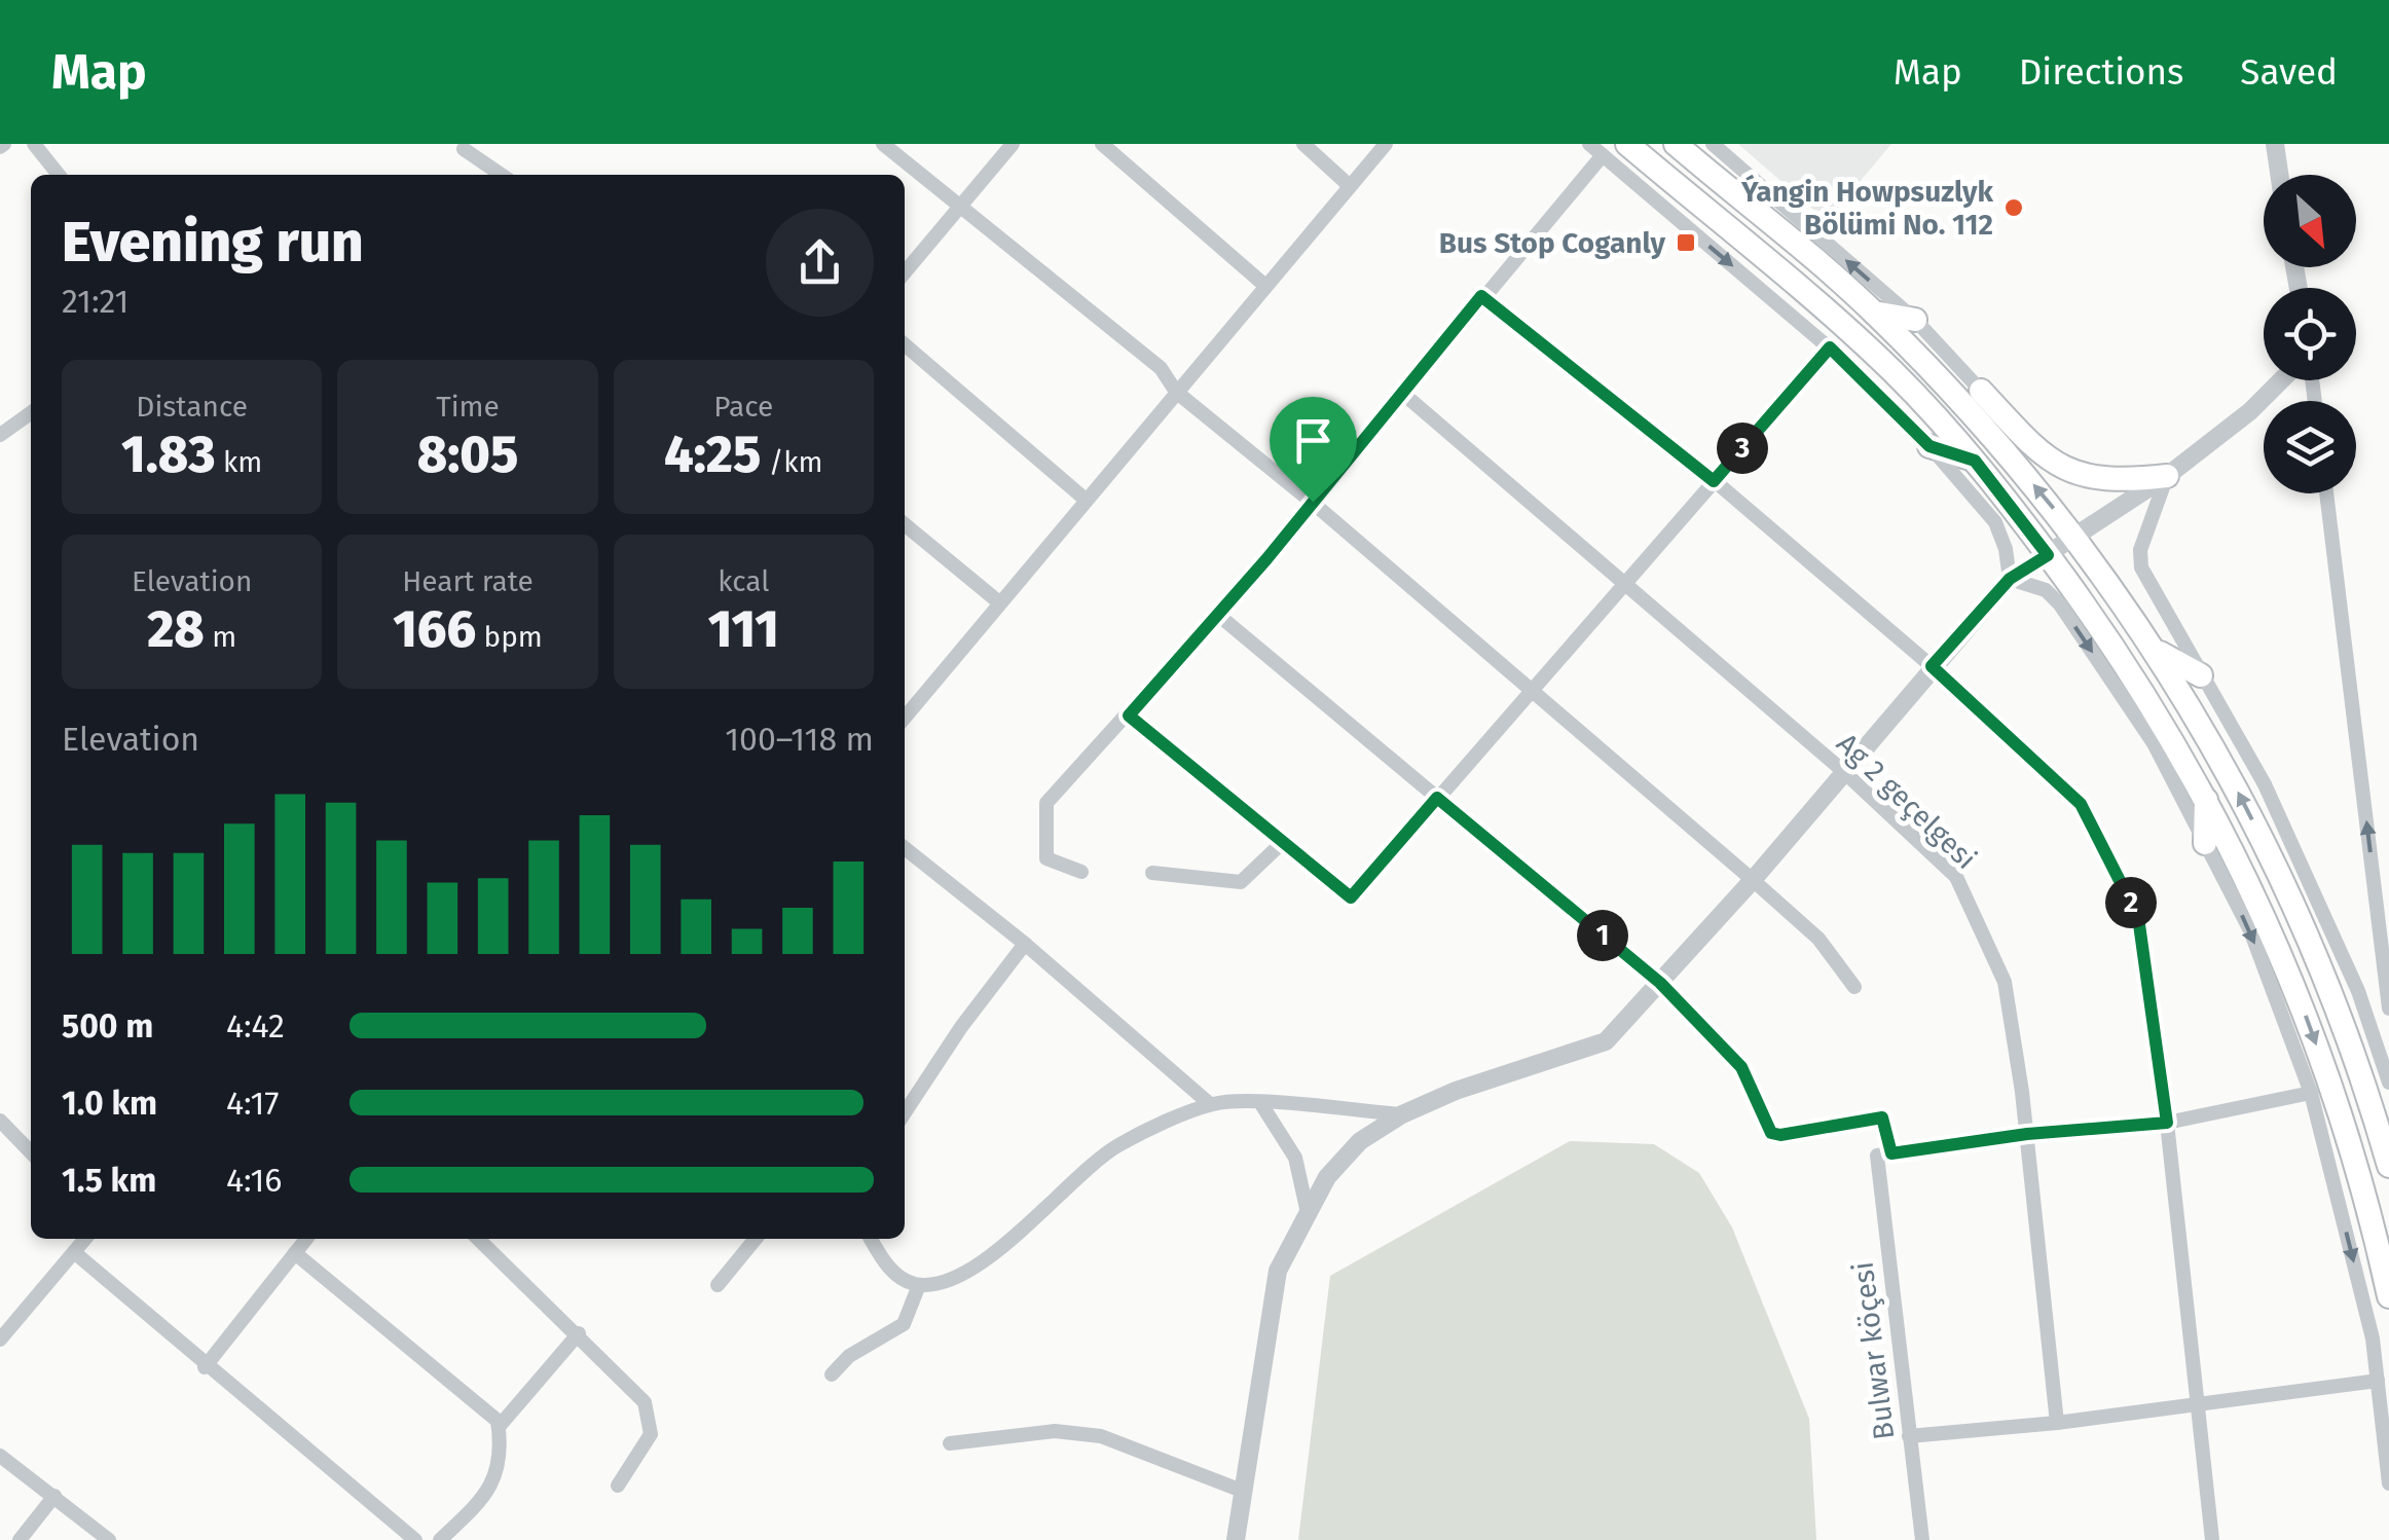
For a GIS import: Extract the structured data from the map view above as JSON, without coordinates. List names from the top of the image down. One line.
{"streets":{"street":["Ag 2 geçelgesi","Bulwar köçesi"]},"places":{"other":["Ýangin Howpsuzlyk Bölümi No. 112"],"transit":["Bus Stop Coganly"]},"north":"bottom right","page":{"header":"Map","nav":["Map","Directions","Saved"],"heading":["Evening run","21:21"],"stats":[["Distance","1.83 km"],["Time","8:05"],["Pace","4:25 /km"],["Elevation","28 m"],["Heart rate","166 bpm"],["kcal","111"]],"pins":["3","2","1"],"chart":["Elevation","100–118 m"],"list":[{"name":"500 m","note":"4:42"},{"name":"1.0 km","note":"4:17"},{"name":"1.5 km","note":"4:16"}]}}
